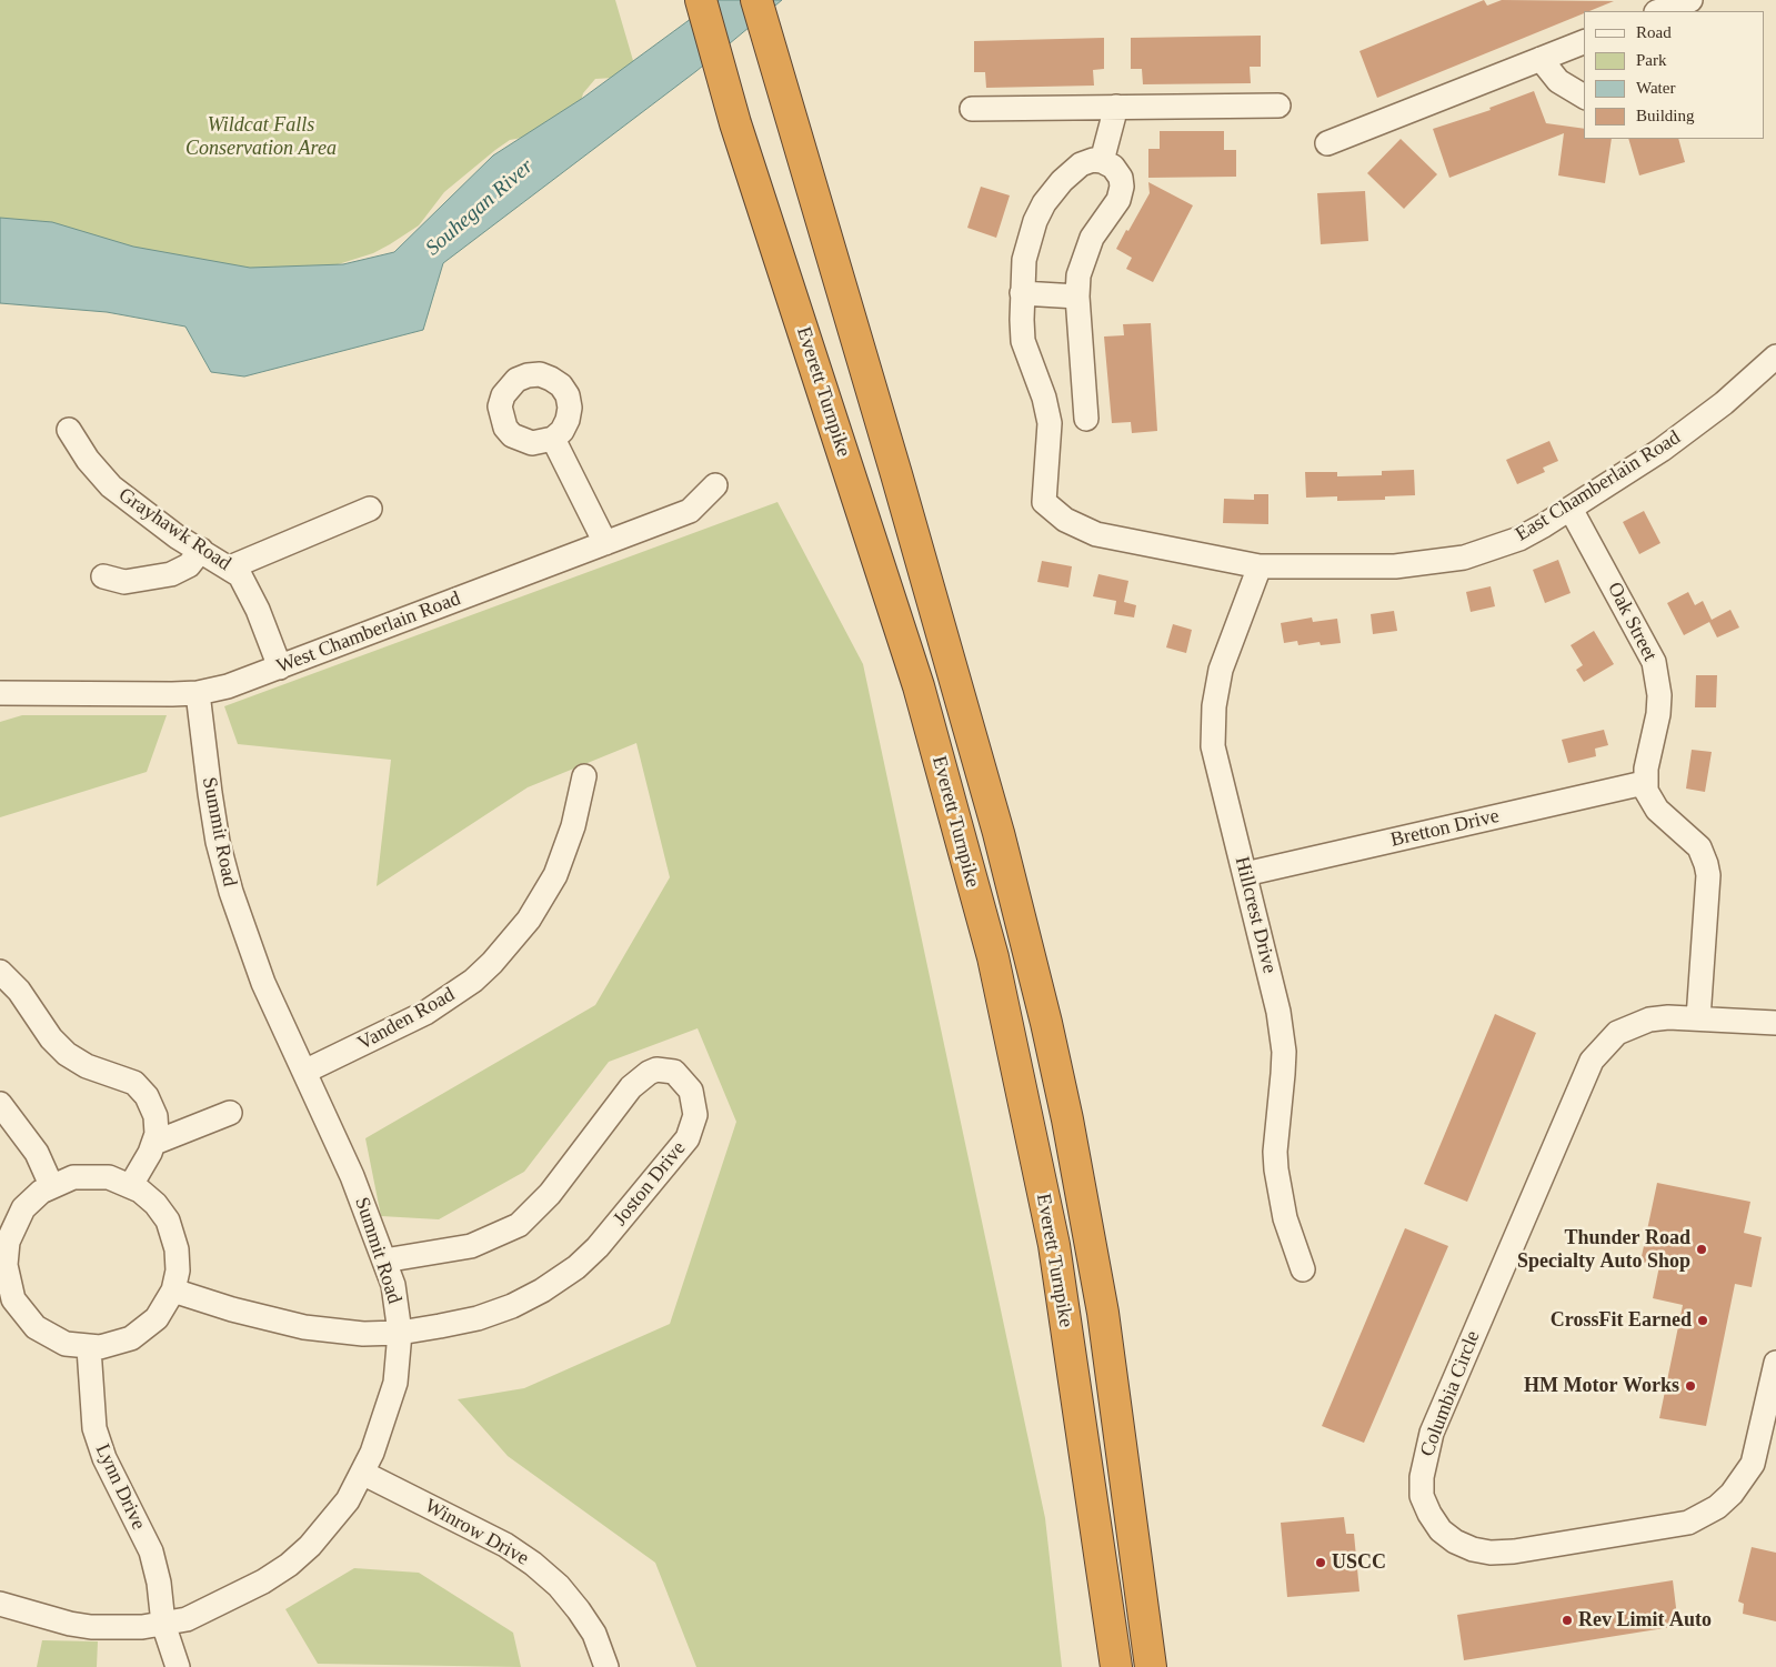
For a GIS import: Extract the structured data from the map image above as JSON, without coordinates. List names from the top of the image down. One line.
{"streets":{"highway":["Everett Turnpike"],"street":["East Chamberlain Road","Grayhawk Road","Oak Street","West Chamberlain Road","Bretton Drive","Summit Road","Hillcrest Drive","Vanden Road","Joston Drive","Columbia Circle","Lynn Drive","Winrow Drive"]},"crossings":[["East Chamberlain Road","Oak Street"],["East Chamberlain Road","Hillcrest Drive"],["Grayhawk Road","West Chamberlain Road"],["Oak Street","Bretton Drive"],["West Chamberlain Road","Summit Road"],["Bretton Drive","Hillcrest Drive"],["Summit Road","Vanden Road"],["Summit Road","Joston Drive"],["Summit Road","Lynn Drive"],["Summit Road","Winrow Drive"]],"water":["Souhegan River"],"parks":["Wildcat Falls Conservation Area"],"places":["Thunder Road Specialty Auto Shop","CrossFit Earned","HM Motor Works","USCC","Rev Limit Auto"],"legend":["Road","Park","Water","Building"]}
